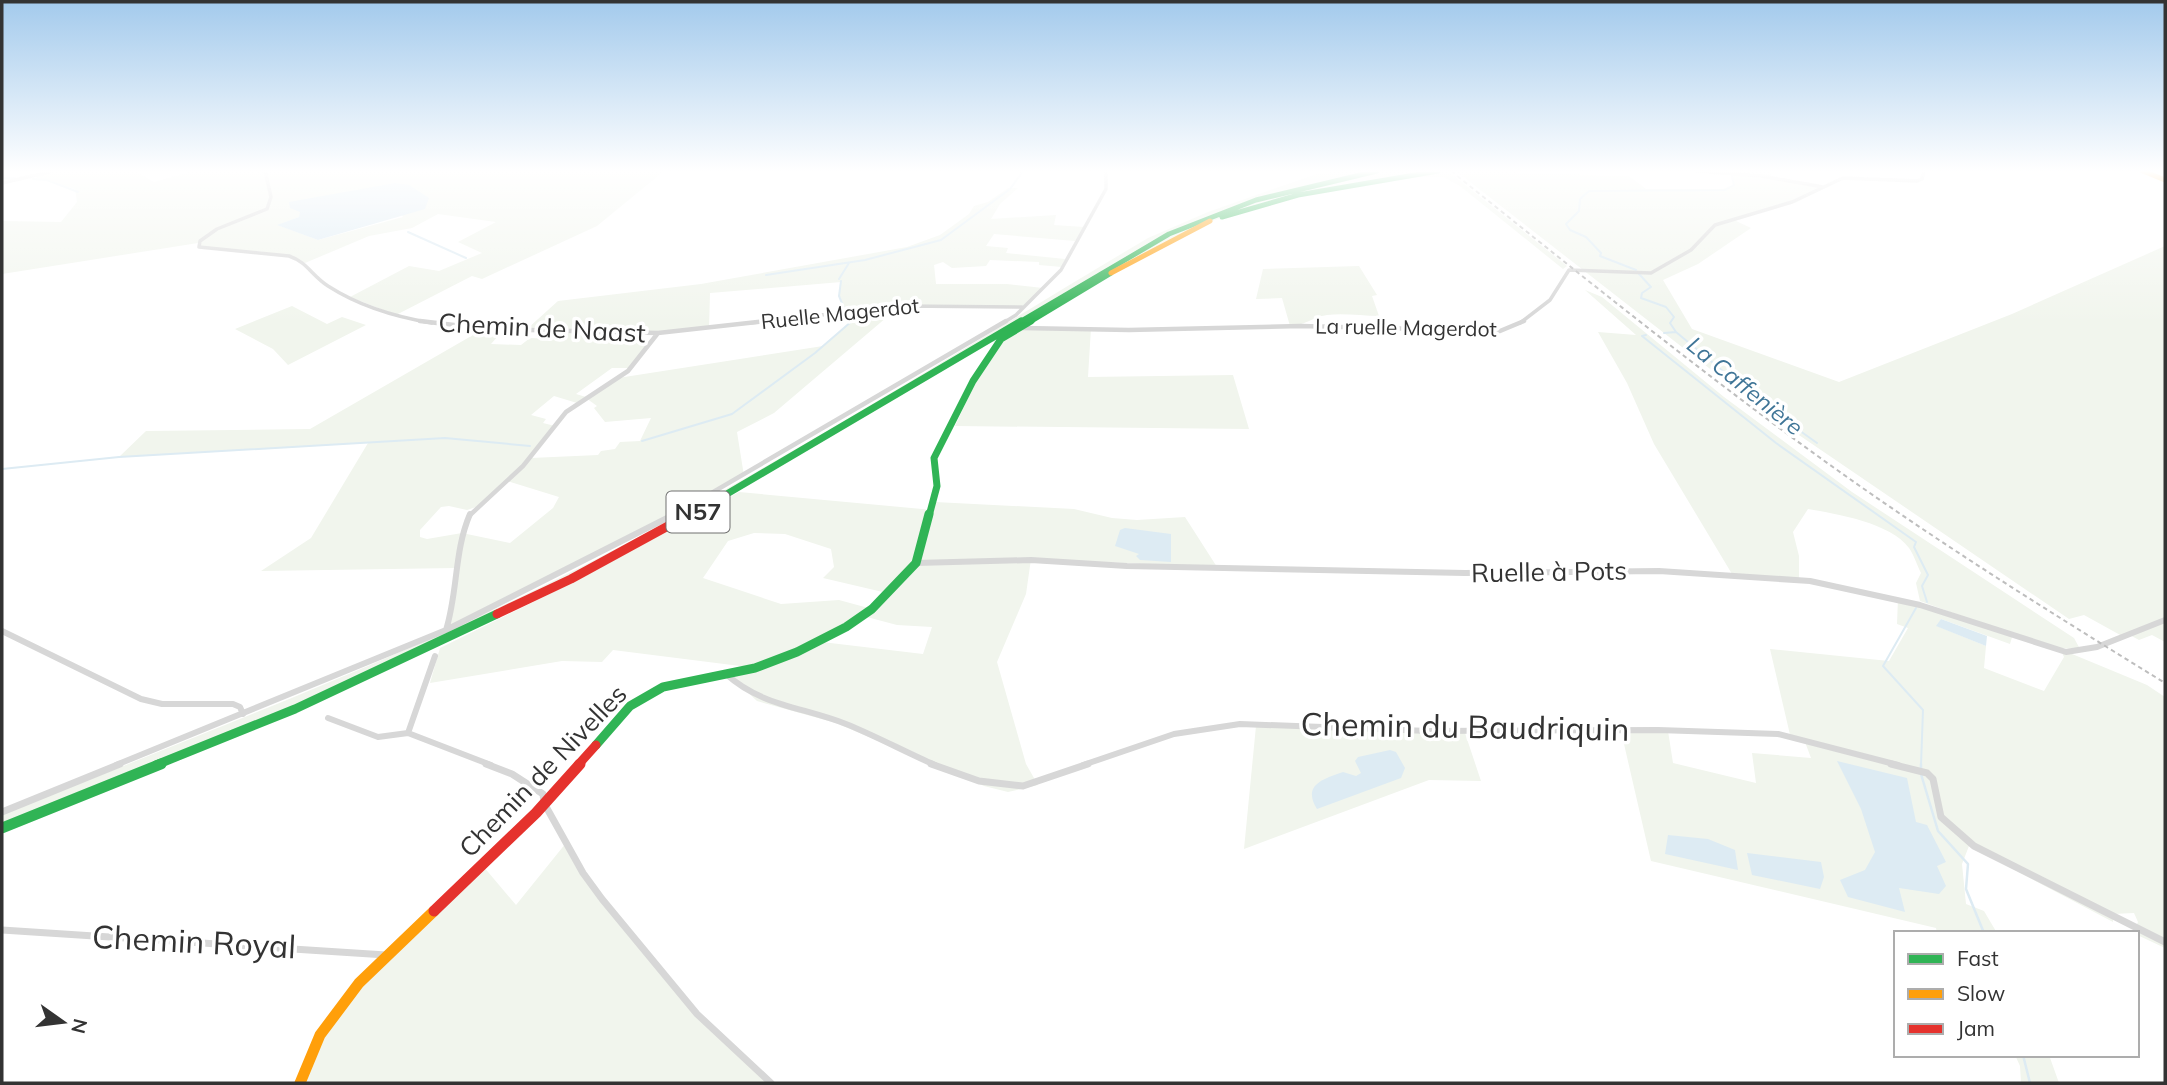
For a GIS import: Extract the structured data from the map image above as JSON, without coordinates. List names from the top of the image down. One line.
{"streets":{"main road":["N57","Chemin de Nivelles"],"street":["Ruelle Magerdot","Chemin de Naast","La ruelle Magerdot","Ruelle à Pots","Chemin du Baudriquin","Chemin Royal"]},"crossings":[["Ruelle Magerdot","Chemin de Naast"],["La ruelle Magerdot","Chemin de Nivelles"],["Ruelle à Pots","Chemin de Nivelles"],["Chemin du Baudriquin","Chemin de Nivelles"],["Chemin de Nivelles","Chemin Royal"]],"water":["La Caffenière"],"legend":["Fast","Slow","Jam"],"north":"right"}
